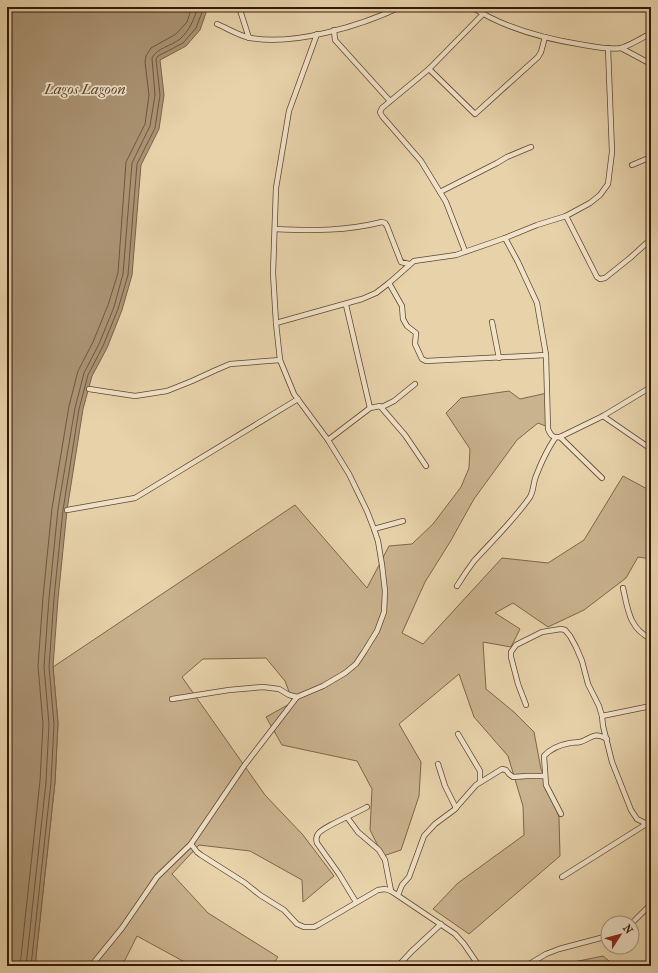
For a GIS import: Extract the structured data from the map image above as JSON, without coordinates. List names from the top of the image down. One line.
{"water":["Lagos Lagoon"],"north":"top right"}
